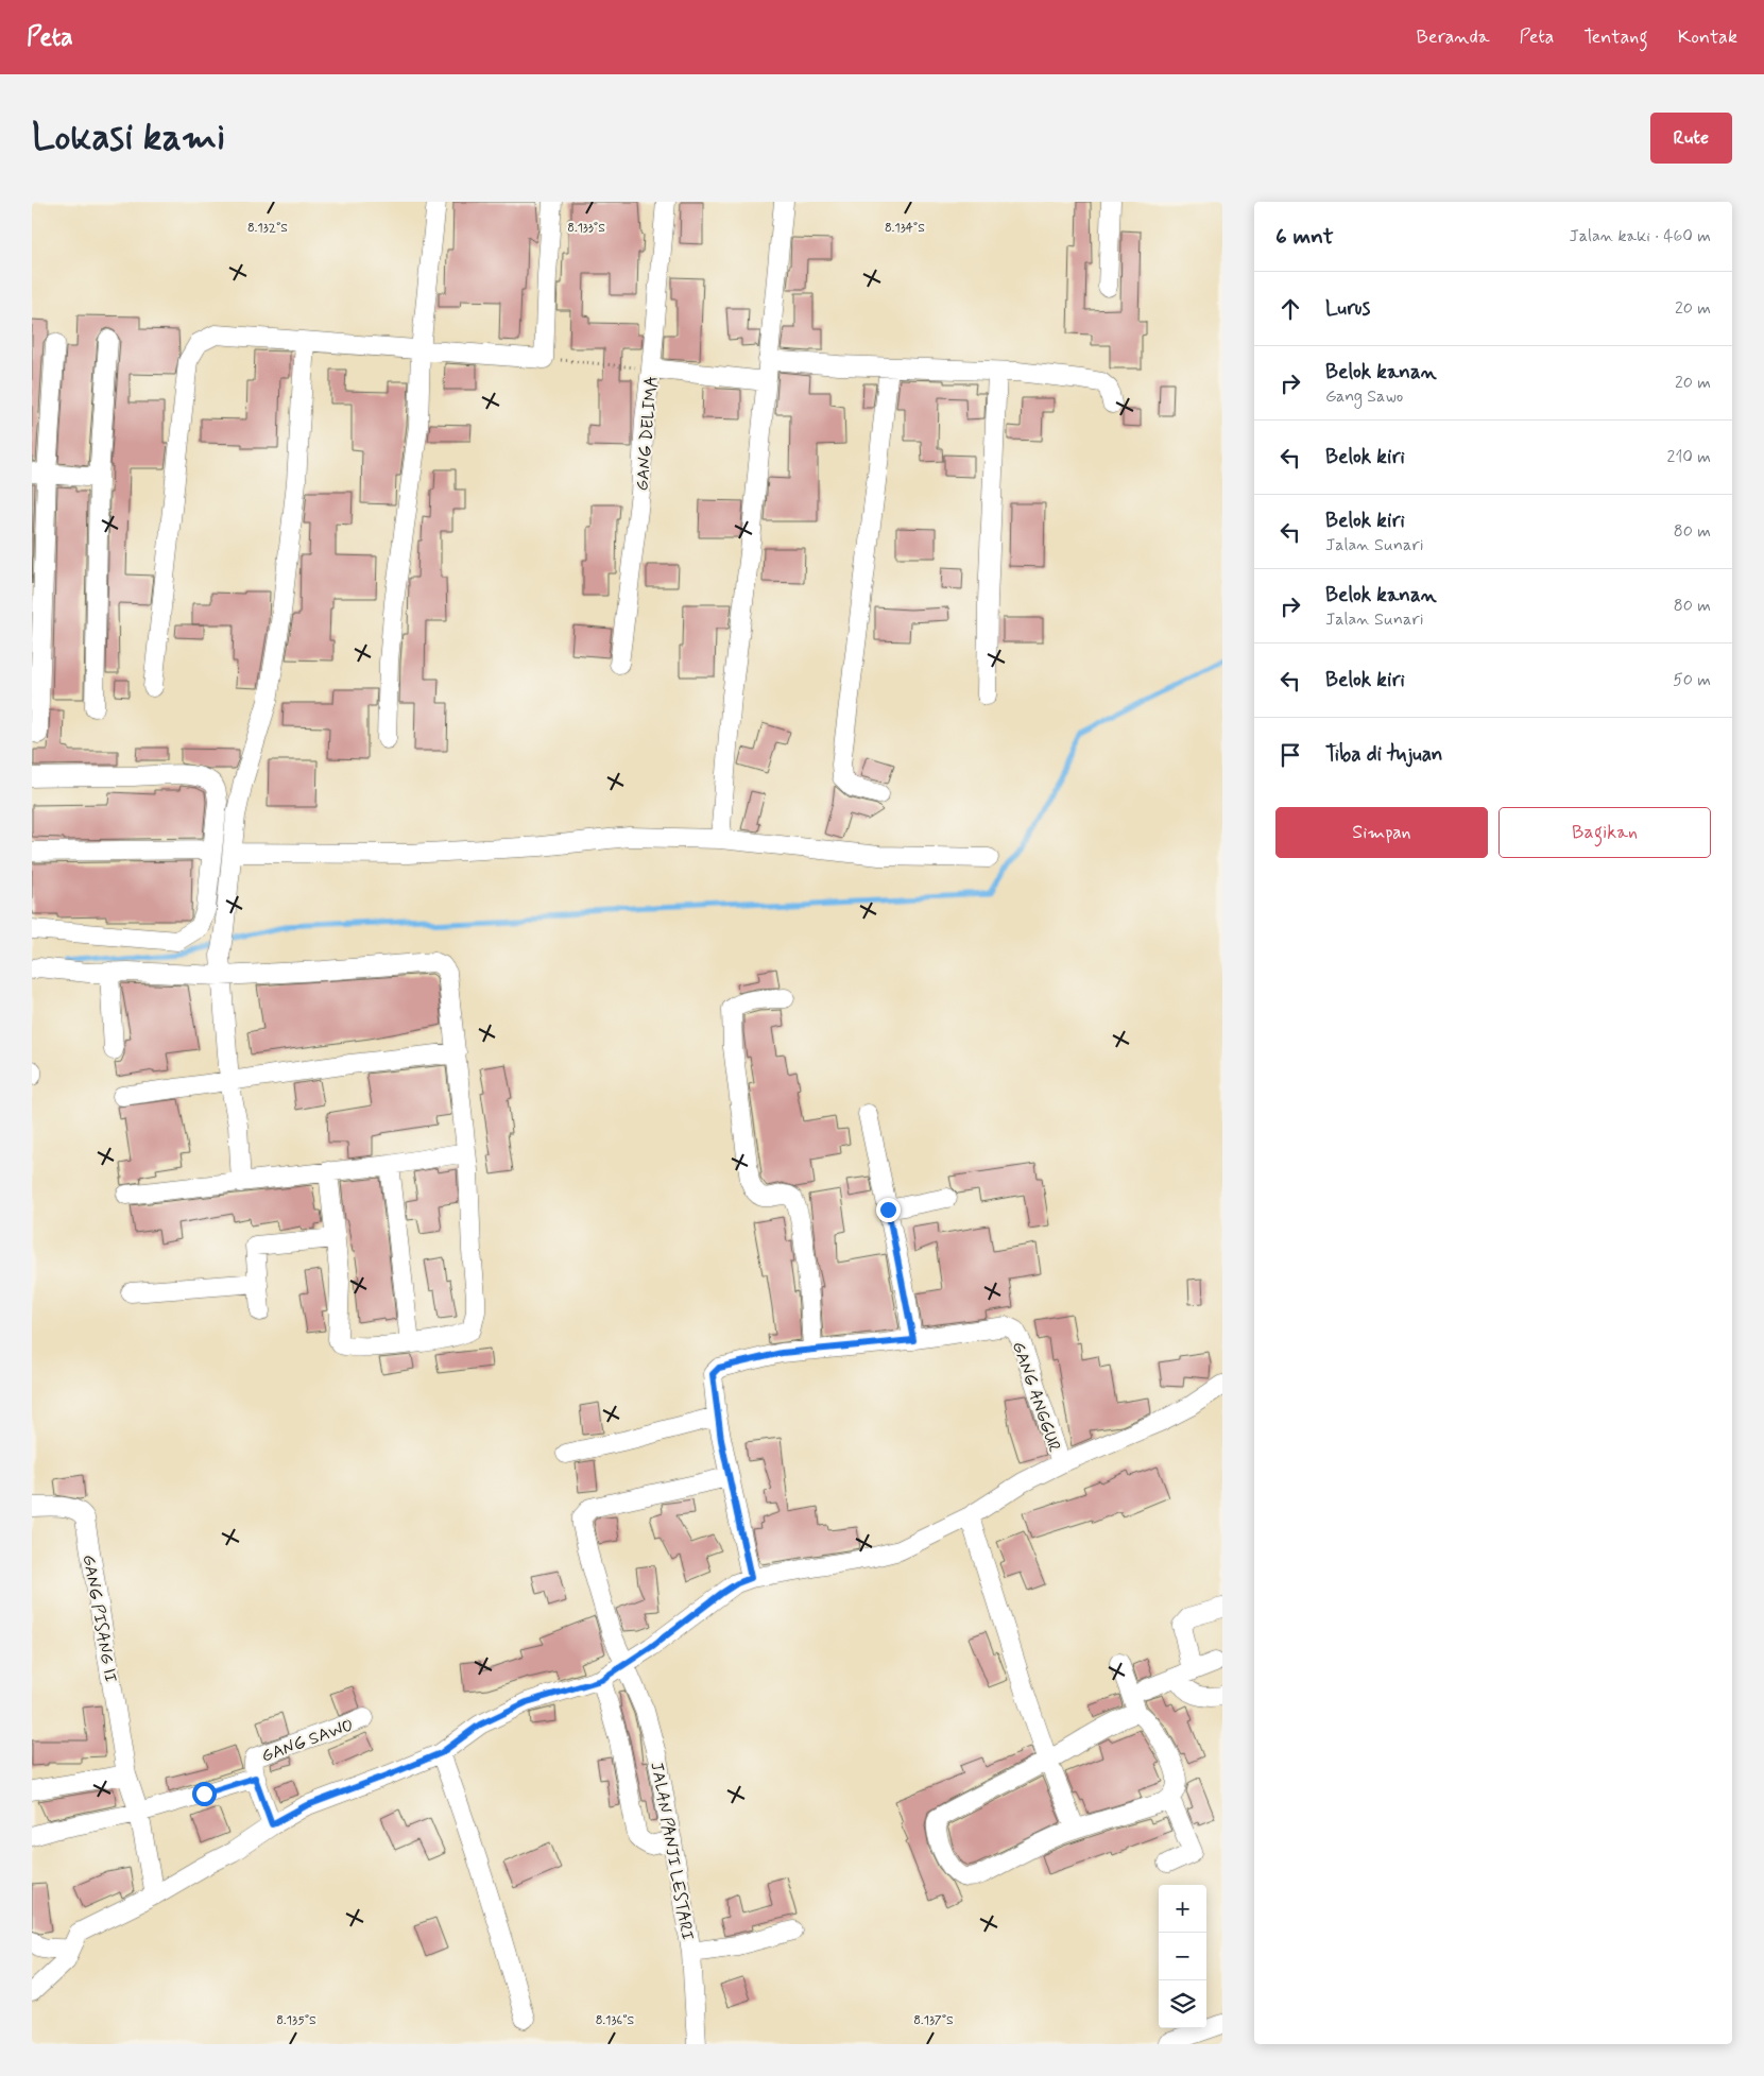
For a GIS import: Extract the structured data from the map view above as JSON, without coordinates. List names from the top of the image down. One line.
{"streets":{"street":["GANG DELIMA","GANG ANGGUR","GANG PISANG II","GANG SAWO","JALAN PANJI LESTARI"]},"page":{"header":"Peta","nav":["Beranda","Peta","Tentang","Kontak"],"buttons":["Rute",["Simpan","Bagikan"]],"title":"Lokasi kami","heading":["6 mnt","Jalan kaki · 460 m"],"list":[["Lurus","20 m"],["Belok kanan","Gang Sawo","20 m"],["Belok kiri","210 m"],["Belok kiri","Jalan Sunari","80 m"],["Belok kanan","Jalan Sunari","80 m"],["Belok kiri","50 m"],"Tiba di tujuan"],"map_buttons":["+","−"]},"coordinates":["8.132°S","8.133°S","8.134°S","8.135°S","8.136°S","8.137°S"]}
